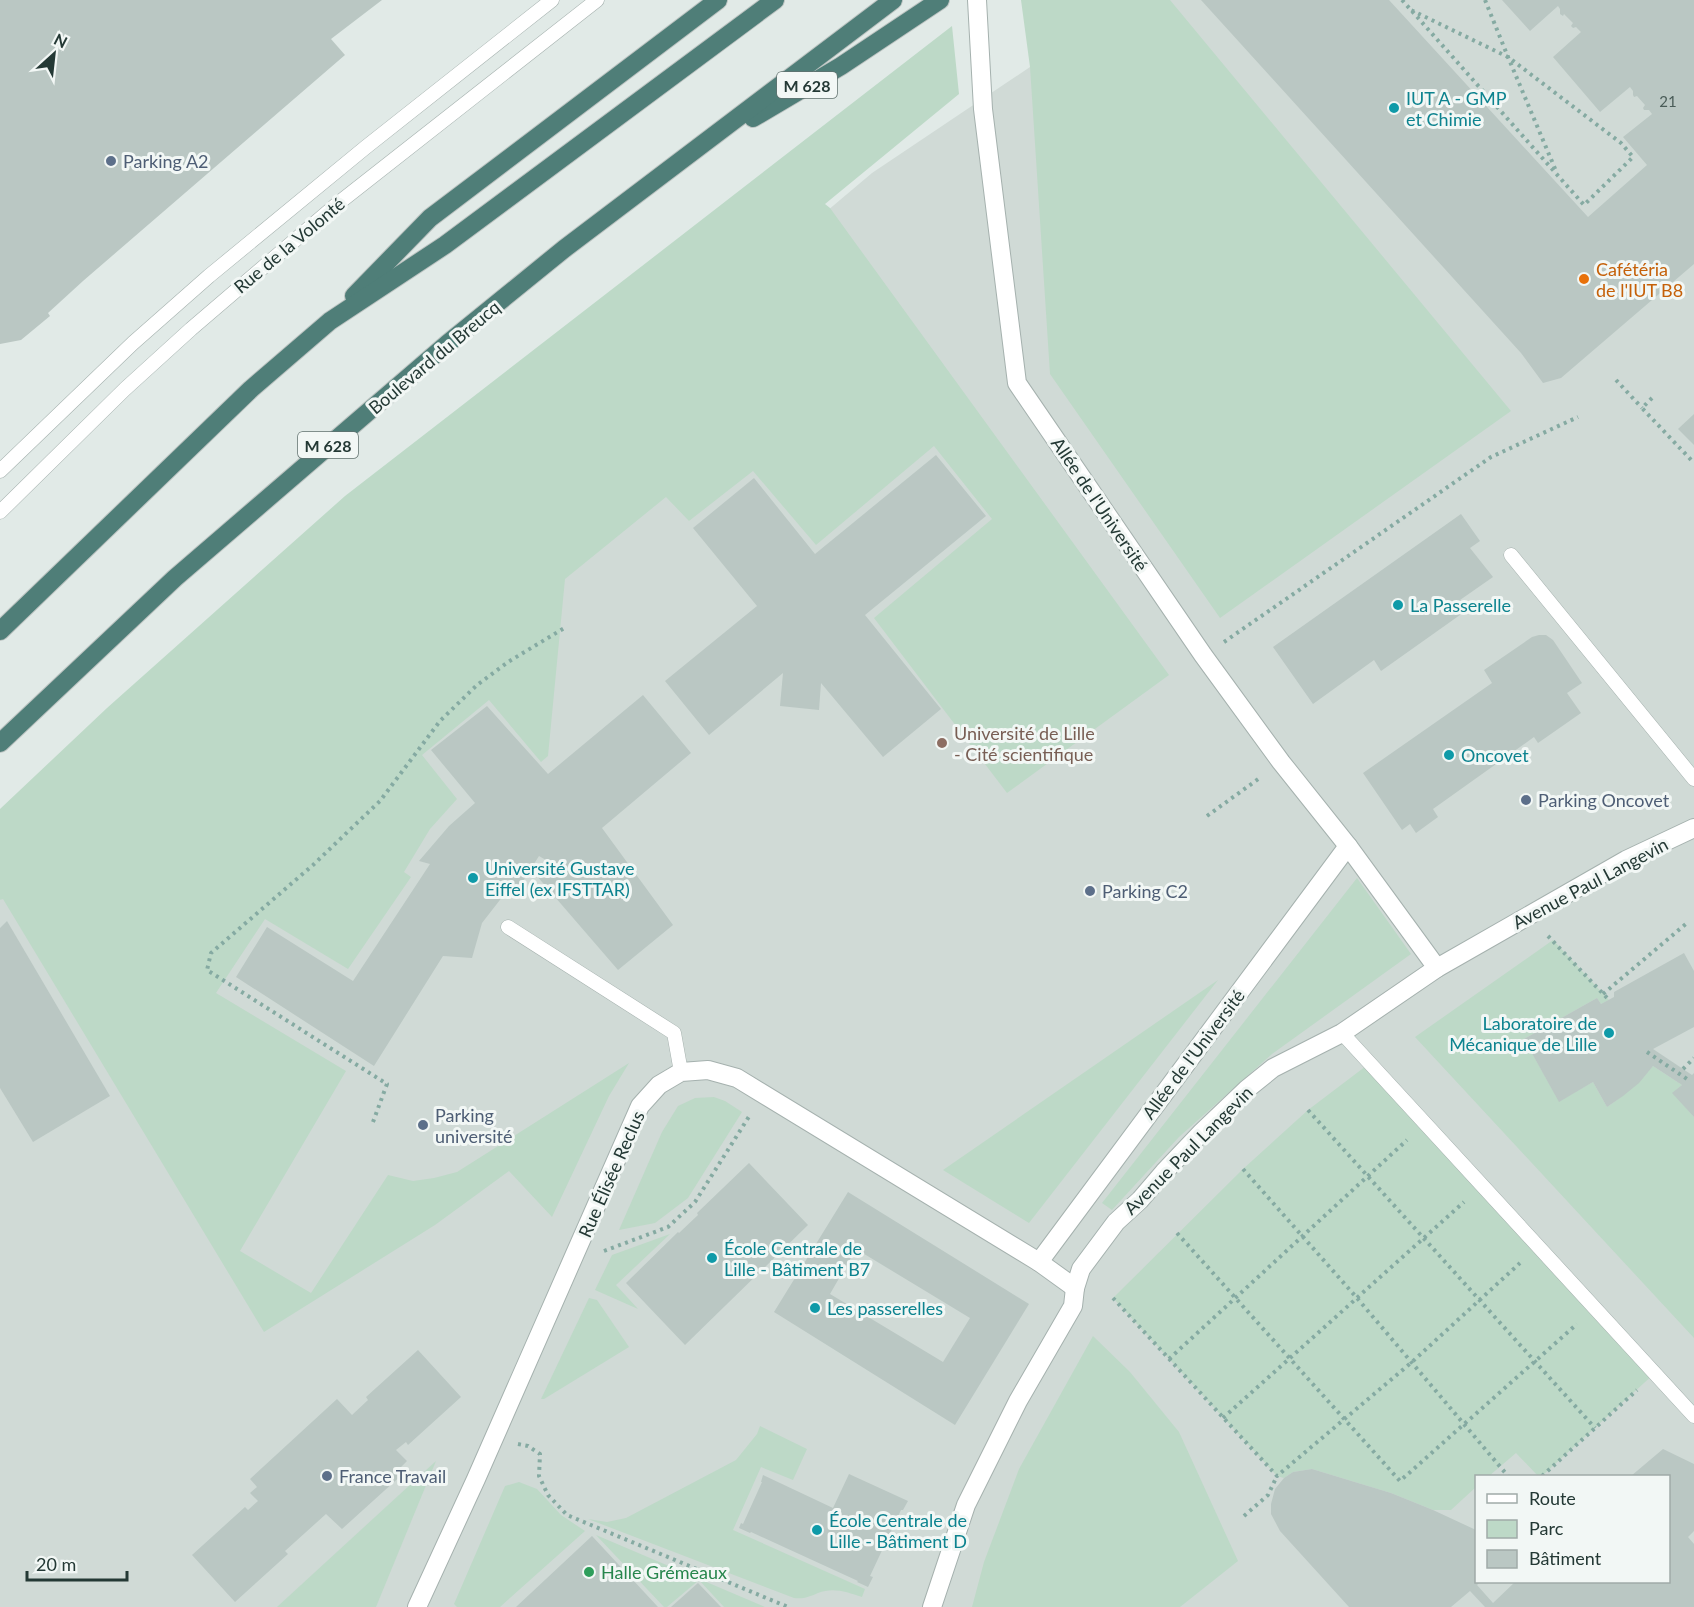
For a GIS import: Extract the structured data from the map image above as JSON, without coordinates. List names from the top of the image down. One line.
{"streets":{"highway":["M 628","Boulevard du Breucq"],"street":["Allée de l'Université","Avenue Paul Langevin","Rue Élisée Reclus"],"lane":["Rue de la Volonté"]},"crossings":[["M 628","Boulevard du Breucq"],["Allée de l'Université","Avenue Paul Langevin"]],"places":["IUT A - GMP et Chimie","Parking A2","Cafétéria de l'IUT B8","La Passerelle","Université de Lille ‐ Cité scientifique","Oncovet","Parking Oncovet","Université Gustave Eiffel (ex IFSTTAR)","Parking C2","Laboratoire de Mécanique de Lille","Parking université","École Centrale de Lille - Bâtiment B7","Les passerelles","France Travail","École Centrale de Lille - Bâtiment D","Halle Grémeaux"],"house_numbers":["21"],"legend":["Route","Parc","Bâtiment"],"scale_bar":"20 m","north":"top right"}
